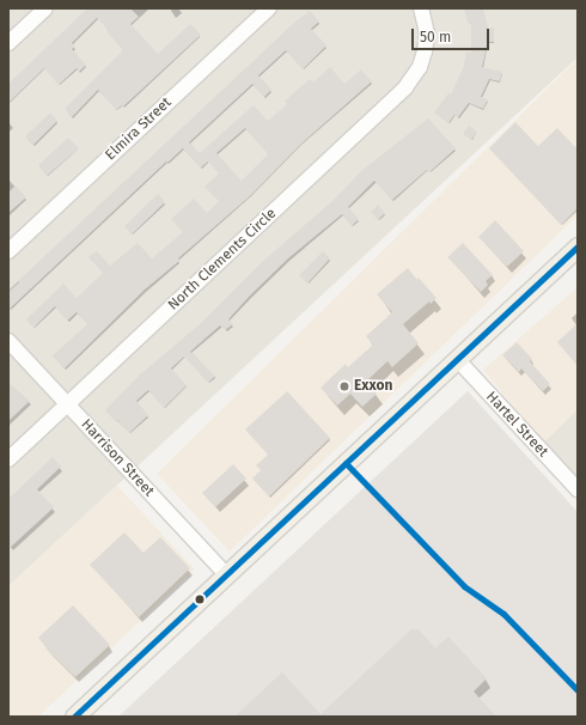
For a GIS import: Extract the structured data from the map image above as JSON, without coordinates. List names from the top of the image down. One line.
{"streets":{"street":["Elmira Street","North Clements Circle","Hartel Street","Harrison Street"]},"crossings":[["North Clements Circle","Harrison Street"]],"places":["Exxon"],"scale_bar":"50 m"}
